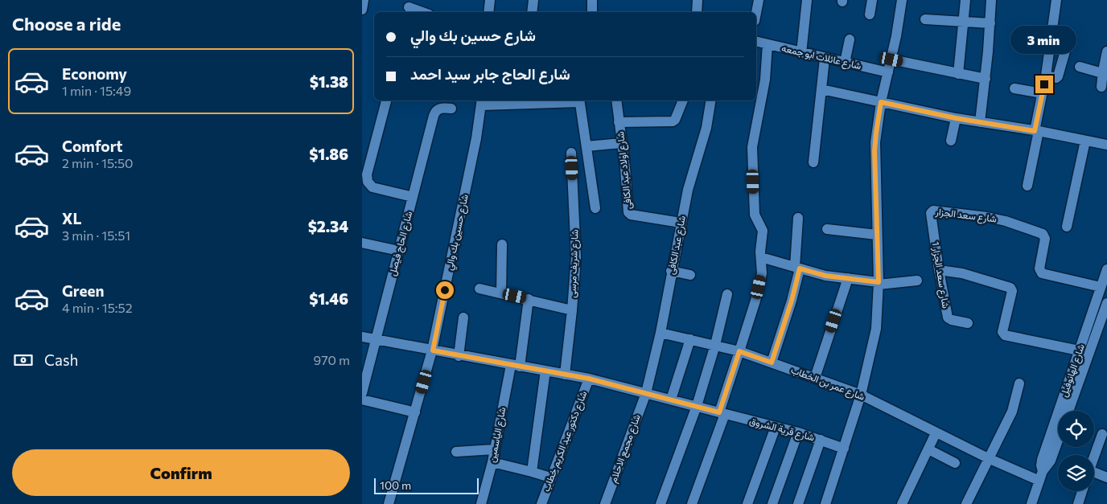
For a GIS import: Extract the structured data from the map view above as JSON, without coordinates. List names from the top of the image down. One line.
{"streets":{"street":["شارع عائلات ابو جمعه","شارع اولاد عبد الكافى","شارع سعد الجزار","شارع حسين بك والي","شارع الحاج فيصل","شارع عبد الكافى","شارع شريف مرسى","شارع سعد الجزار 1","شارع الهانوفيل","شارع عمر بن الخطاب","شارع قرية الشروق","شارع الياسمين","شارع دكتور عبد الكريم خطاب","شارع مجمع الاحلام"]},"crossings":[["شارع اولاد عبد الكافى","شارع عبد الكافى"],["شارع سعد الجزار","شارع سعد الجزار 1"],["شارع سعد الجزار","شارع الهانوفيل"],["شارع عبد الكافى","شارع عمر بن الخطاب"],["شارع عبد الكافى","شارع مجمع الاحلام"],["شارع الهانوفيل","شارع عمر بن الخطاب"]],"scale_bar":"100 m","page":{"heading":"Choose a ride","banner":["شارع حسين بك والي","شارع الحاج جابر سيد احمد"],"bubble":"3 min","list":[{"name":"Economy","note":"1 min · 15:49","value":"$1.38"},{"name":"Comfort","note":"2 min · 15:50","value":"$1.86"},{"name":"XL","note":"3 min · 15:51","value":"$2.34"},{"name":"Green","note":"4 min · 15:52","value":"$1.46"}],"pay":["Cash","970 m"],"buttons":"Confirm","scale":"100 m"}}
